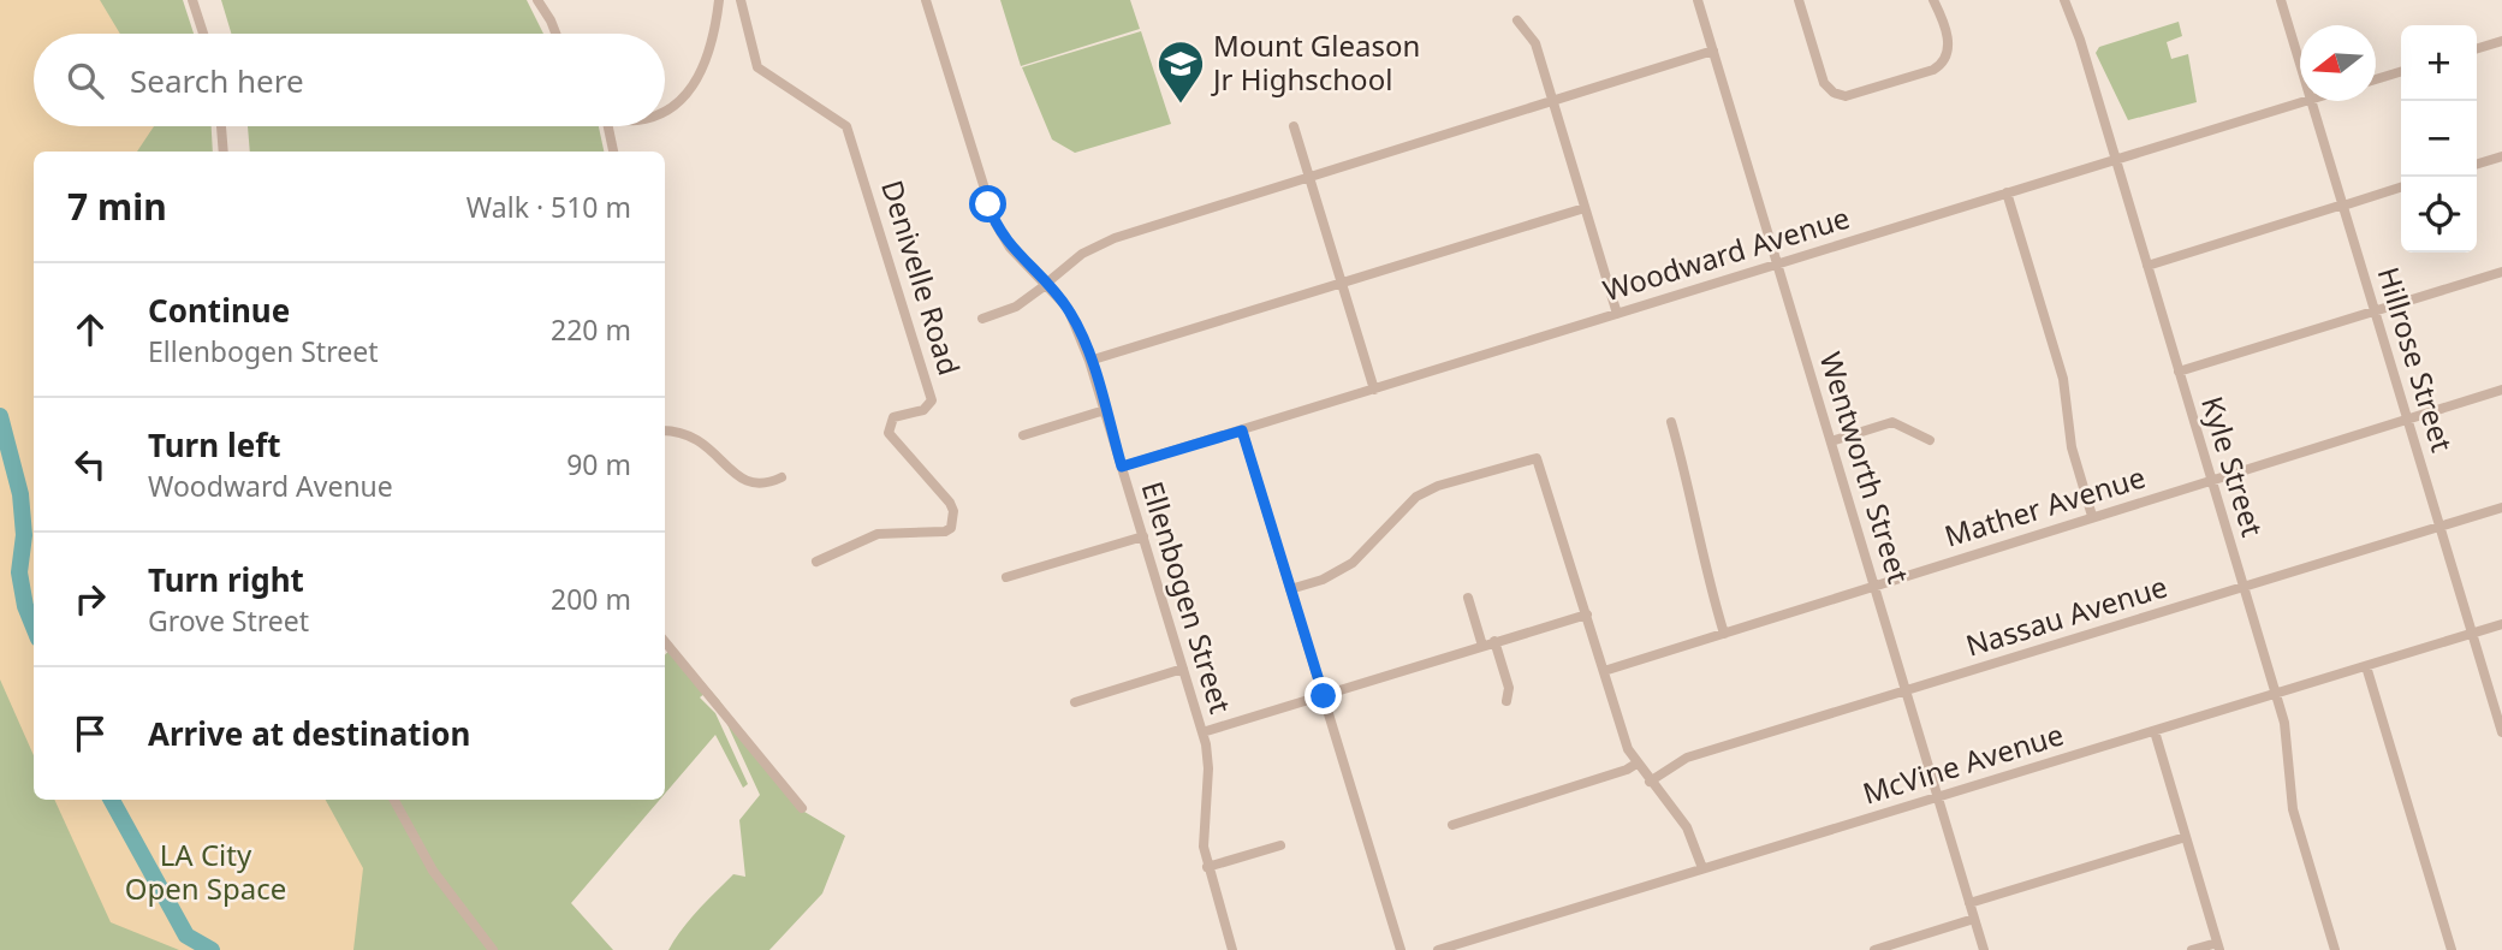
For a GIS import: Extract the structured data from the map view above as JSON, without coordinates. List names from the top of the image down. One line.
{"streets":{"street":["Woodward Avenue","Denivelle Road","Hillrose Street","Kyle Street","Wentworth Street","Mather Avenue","Ellenbogen Street","Nassau Avenue","McVine Avenue"]},"crossings":[["Woodward Avenue","Kyle Street"],["Woodward Avenue","Wentworth Street"],["Woodward Avenue","Ellenbogen Street"],["Hillrose Street","Mather Avenue"],["Hillrose Street","Nassau Avenue"],["Hillrose Street","McVine Avenue"],["Kyle Street","Mather Avenue"],["Kyle Street","Nassau Avenue"],["Kyle Street","McVine Avenue"],["Wentworth Street","Mather Avenue"],["Wentworth Street","Nassau Avenue"],["Wentworth Street","McVine Avenue"]],"parks":["LA City Open Space"],"places":{"school or university":["Mount Gleason Jr Highschool"]},"north":"left","page":{"map_buttons":["+","−"],"search":"Search here","heading":["7 min","Walk · 510 m"],"list":[["Continue","Ellenbogen Street","220 m"],["Turn left","Woodward Avenue","90 m"],["Turn right","Grove Street","200 m"],"Arrive at destination"]}}
